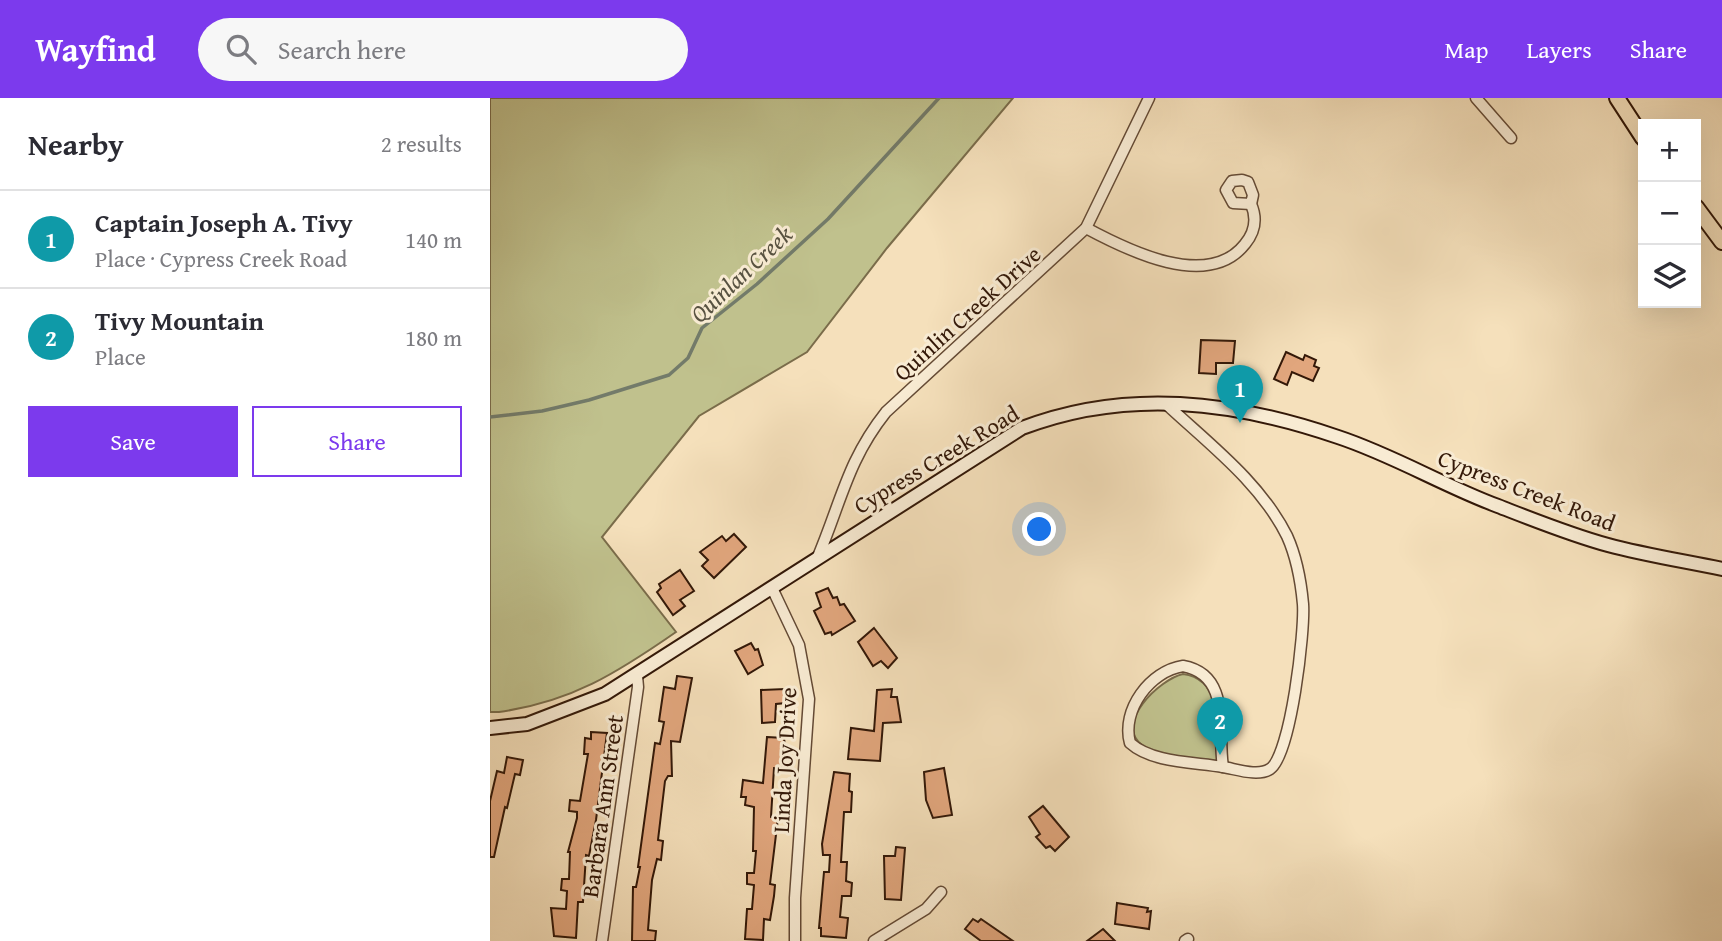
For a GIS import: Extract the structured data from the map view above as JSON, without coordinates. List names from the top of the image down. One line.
{"streets":{"main road":["Cypress Creek Road"],"street":["Quinlin Creek Drive","Linda Joy Drive","Barbara Ann Street"]},"crossings":[["Quinlin Creek Drive","Cypress Creek Road"],["Cypress Creek Road","Linda Joy Drive"],["Cypress Creek Road","Barbara Ann Street"]],"water":["Quinlan Creek"],"page":{"header":"Wayfind","search":"Search here","nav":["Map","Layers","Share"],"heading":["Nearby","2 results"],"map_buttons":["+","−"],"list":[{"mark":"1","name":"Captain Joseph A. Tivy","note":"Place · Cypress Creek Road","value":"140 m"},{"mark":"2","name":"Tivy Mountain","note":"Place","value":"180 m"}],"pins":["1","2"],"buttons":["Save","Share"]}}
